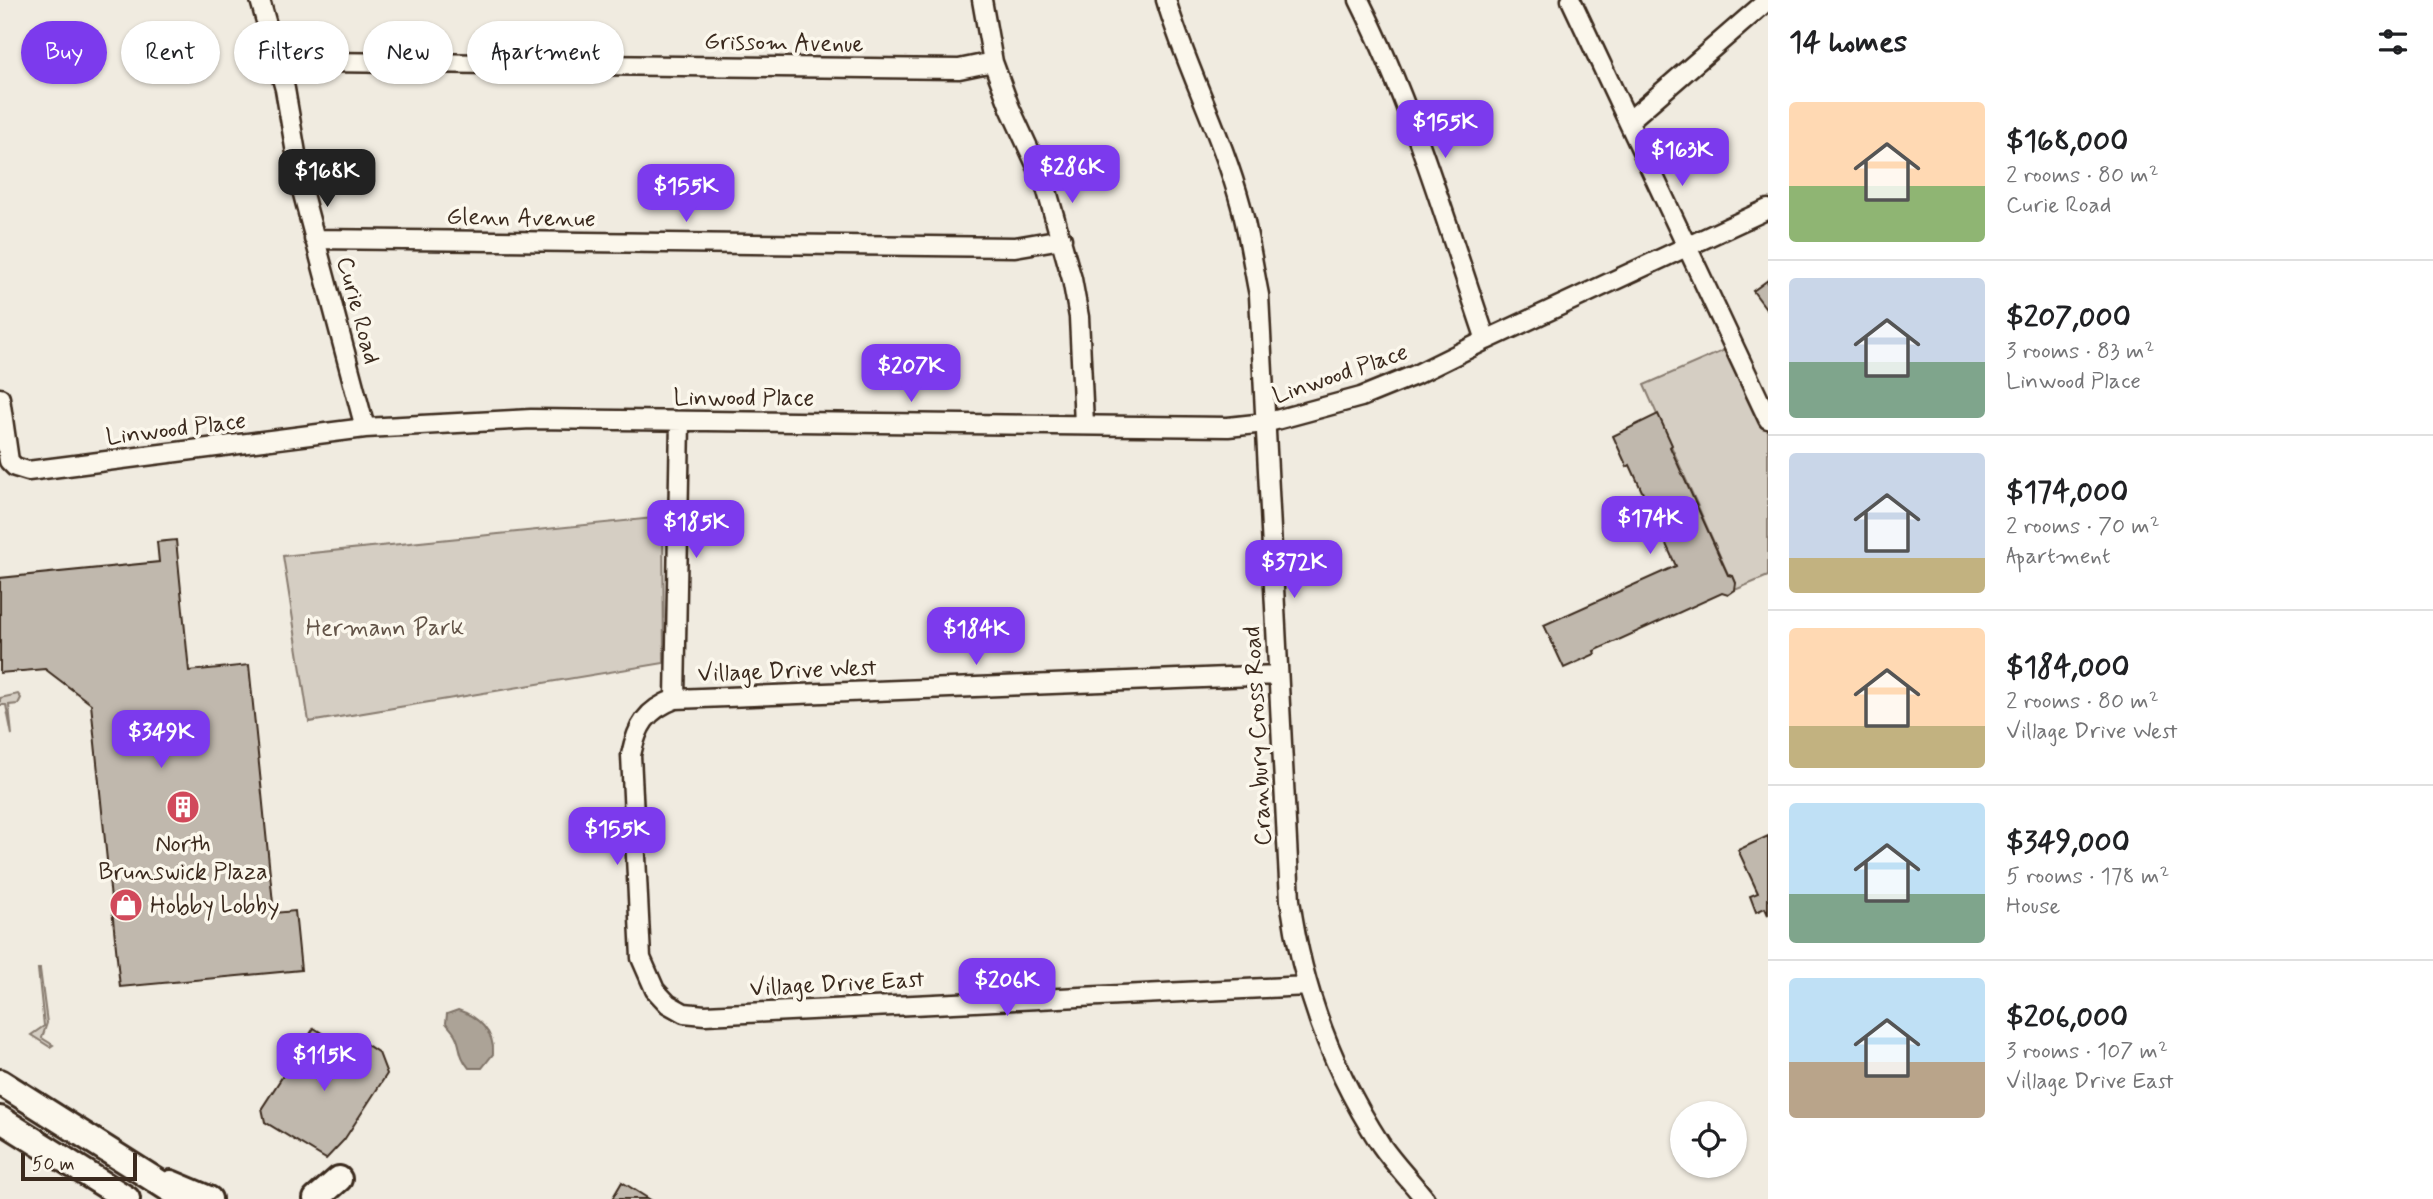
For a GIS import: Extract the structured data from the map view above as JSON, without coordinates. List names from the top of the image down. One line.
{"streets":{"street":["Grissom Avenue","Glenn Avenue","Curie Road","Linwood Place","Village Drive West","Cranbury Cross Road","Village Drive East"]},"crossings":[["Glenn Avenue","Curie Road"],["Curie Road","Linwood Place"],["Linwood Place","Cranbury Cross Road"],["Village Drive West","Cranbury Cross Road"],["Village Drive West","Village Drive East"],["Cranbury Cross Road","Village Drive East"]],"parks":["Hermann Park"],"places":{"building":["North Brunswick Plaza"],"shop":["Hobby Lobby"]},"scale_bar":"50 m","page":{"heading":"14 homes","chip":["Buy","Rent","Filters","New","Apartment"],"list":[{"name":"$168,000","note":"2 rooms · 80 m² · Curie Road"},{"name":"$207,000","note":"3 rooms · 83 m² · Linwood Place"},{"name":"$174,000","note":"2 rooms · 70 m² · Apartment"},{"name":"$184,000","note":"2 rooms · 80 m² · Village Drive West"},{"name":"$349,000","note":"5 rooms · 178 m² · House"},{"name":"$206,000","note":"3 rooms · 107 m² · Village Drive East"}],"price":["$155K","$163K","$286K","$168K","$155K","$207K","$174K","$185K","$372K","$184K","$349K","$155K","$206K","$115K"],"scale":"50 m"}}
